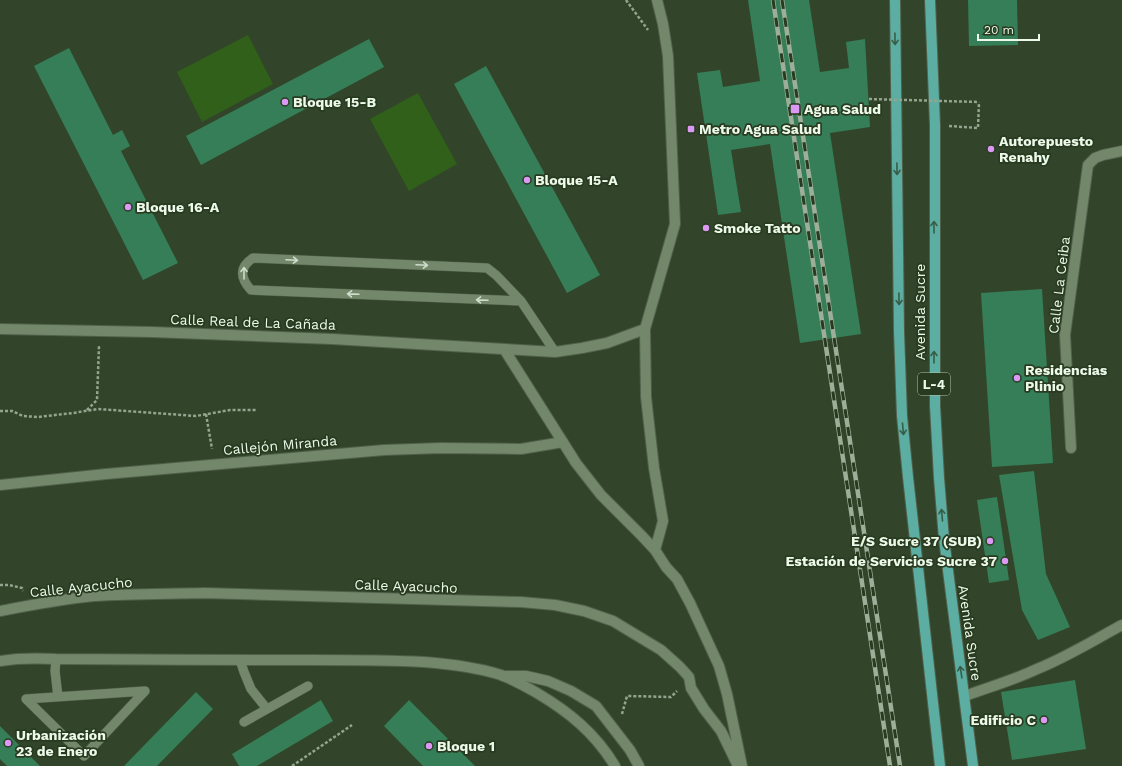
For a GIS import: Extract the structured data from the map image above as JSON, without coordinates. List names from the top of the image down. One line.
{"streets":{"main road":["Avenida Sucre","L-4"],"street":["Calle La Ceiba","Calle Real de La Cañada","Callejón Miranda","Calle Ayacucho"]},"places":{"other":["Bloque 15-B","Autorepuesto Renahy","Bloque 15-A","Bloque 16-A","Smoke Tatto","Residencias Plinio","E/S Sucre 37 (SUB)","Estación de Servicios Sucre 37","Edificio C","Urbanización 23 de Enero","Bloque 1"],"transit":["Agua Salud","Metro Agua Salud"]},"scale_bar":"20 m"}
